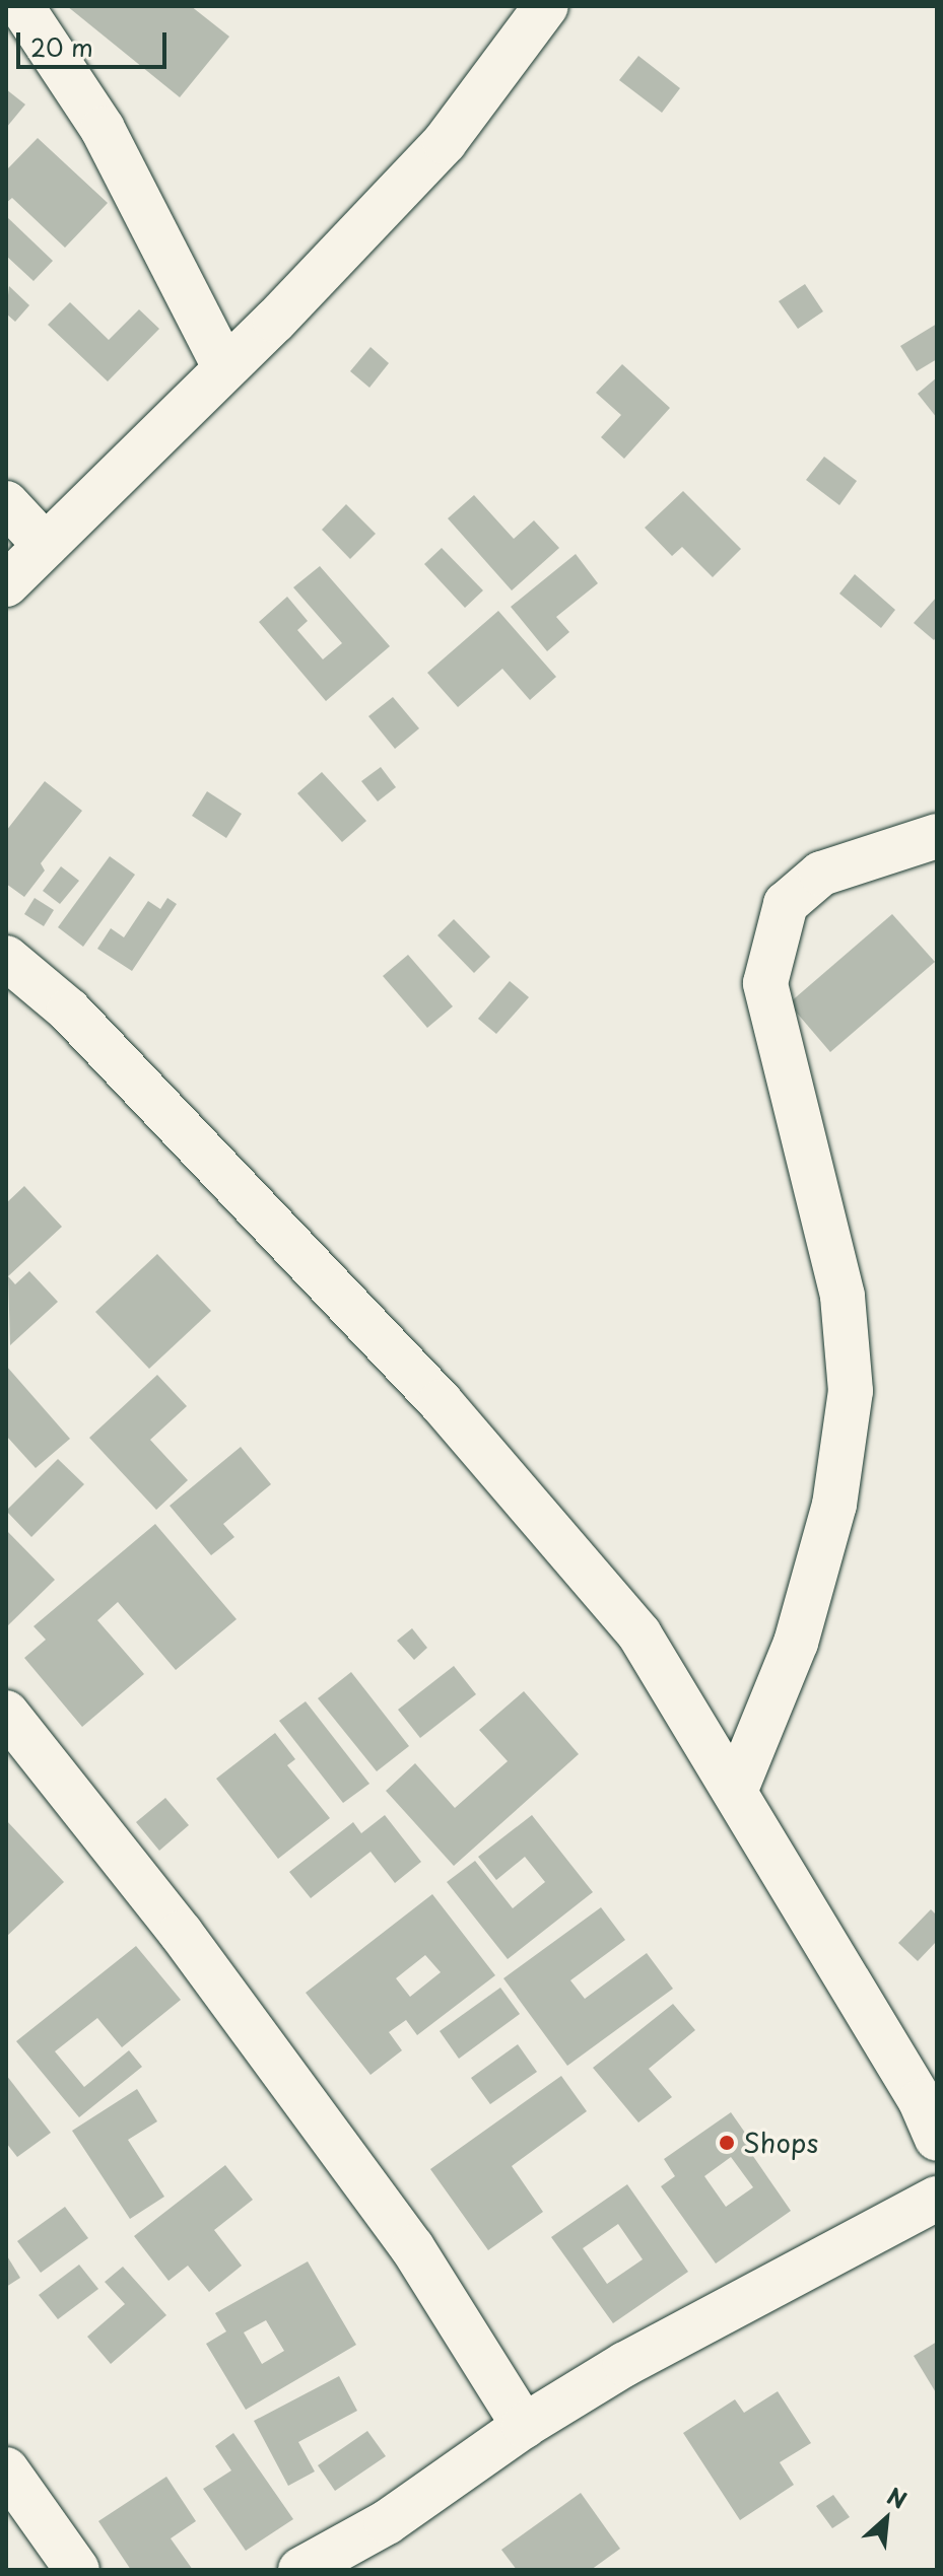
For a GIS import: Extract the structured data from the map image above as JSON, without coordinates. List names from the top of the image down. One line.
{"places":["Shops"],"scale_bar":"20 m","north":"top right"}
